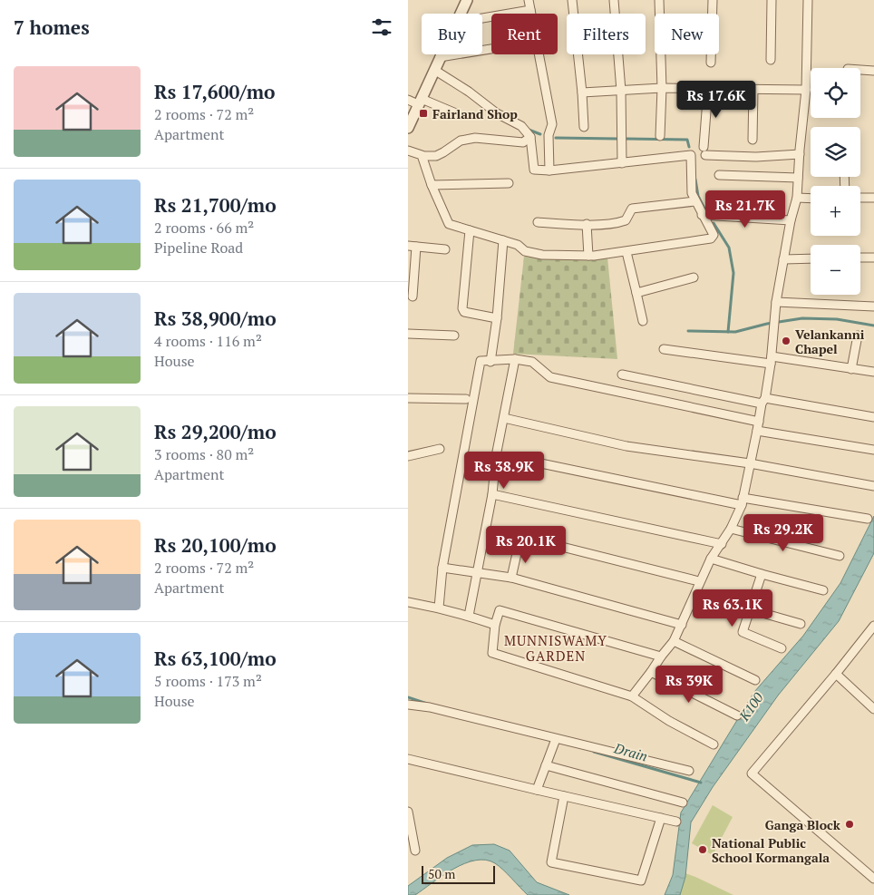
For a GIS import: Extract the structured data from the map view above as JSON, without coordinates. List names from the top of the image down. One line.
{"districts":["MUNNISWAMY GARDEN"],"water":["K100","Drain"],"places":{"transit":["Fairland Shop"],"other":["Velankanni Chapel","Ganga Block","National Public School Kormangala"]},"scale_bar":"50 m","page":{"heading":"7 homes","chip":["Buy","Rent","Filters","New"],"list":[{"name":"Rs 17,600/mo","note":"2 rooms · 72 m² · Apartment"},{"name":"Rs 21,700/mo","note":"2 rooms · 66 m² · Pipeline Road"},{"name":"Rs 38,900/mo","note":"4 rooms · 116 m² · House"},{"name":"Rs 29,200/mo","note":"3 rooms · 80 m² · Apartment"},{"name":"Rs 20,100/mo","note":"2 rooms · 72 m² · Apartment"},{"name":"Rs 63,100/mo","note":"5 rooms · 173 m² · House"}],"map_buttons":["+","−"],"price":["Rs 17.6K","Rs 21.7K","Rs 38.9K","Rs 29.2K","Rs 20.1K","Rs 63.1K","Rs 39K"],"scale":"50 m"}}
